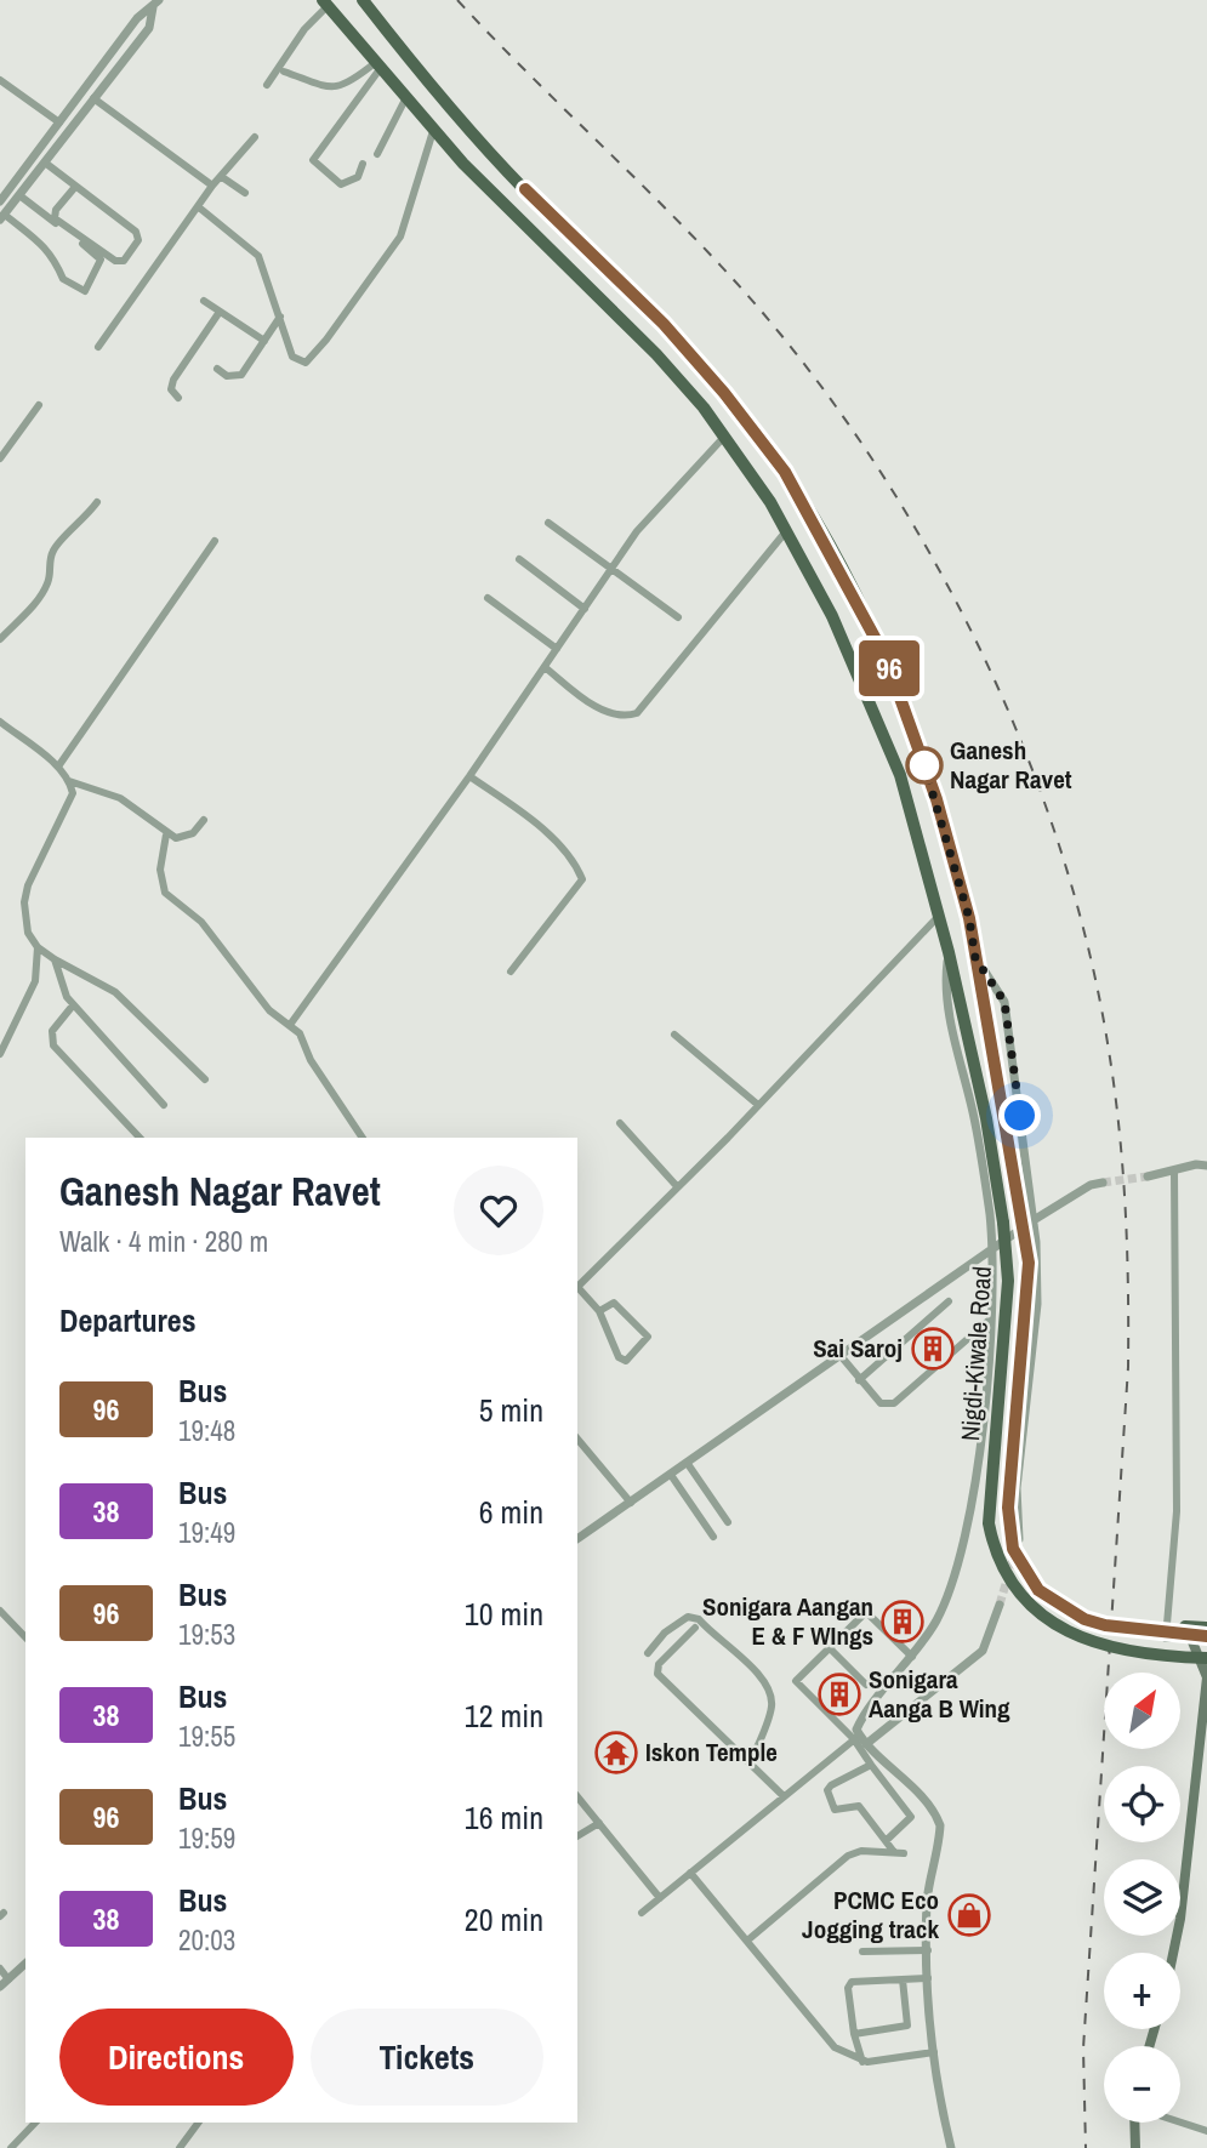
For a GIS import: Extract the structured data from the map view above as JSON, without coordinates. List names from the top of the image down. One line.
{"streets":{"main road":["Nigdi-Kiwale Road"]},"places":{"other":["Ganesh Nagar Ravet"],"building":["Sai Saroj","Sonigara Aangan E & F WIngs","Sonigara Aanga B Wing"],"temple":["Iskon Temple"],"shop":["PCMC Eco Jogging track"]},"lines":["bus line 96"],"north":"top right","page":{"on_map":"96","heading":[["Ganesh Nagar Ravet","Walk · 4 min · 280 m"],"Departures"],"list":[{"mark":"96","name":"Bus","note":"19:48","value":"5 min"},{"mark":"38","name":"Bus","note":"19:49","value":"6 min"},{"mark":"96","name":"Bus","note":"19:53","value":"10 min"},{"mark":"38","name":"Bus","note":"19:55","value":"12 min"},{"mark":"96","name":"Bus","note":"19:59","value":"16 min"},{"mark":"38","name":"Bus","note":"20:03","value":"20 min"}],"map_buttons":["+","−"],"buttons":["Directions","Tickets"]}}
